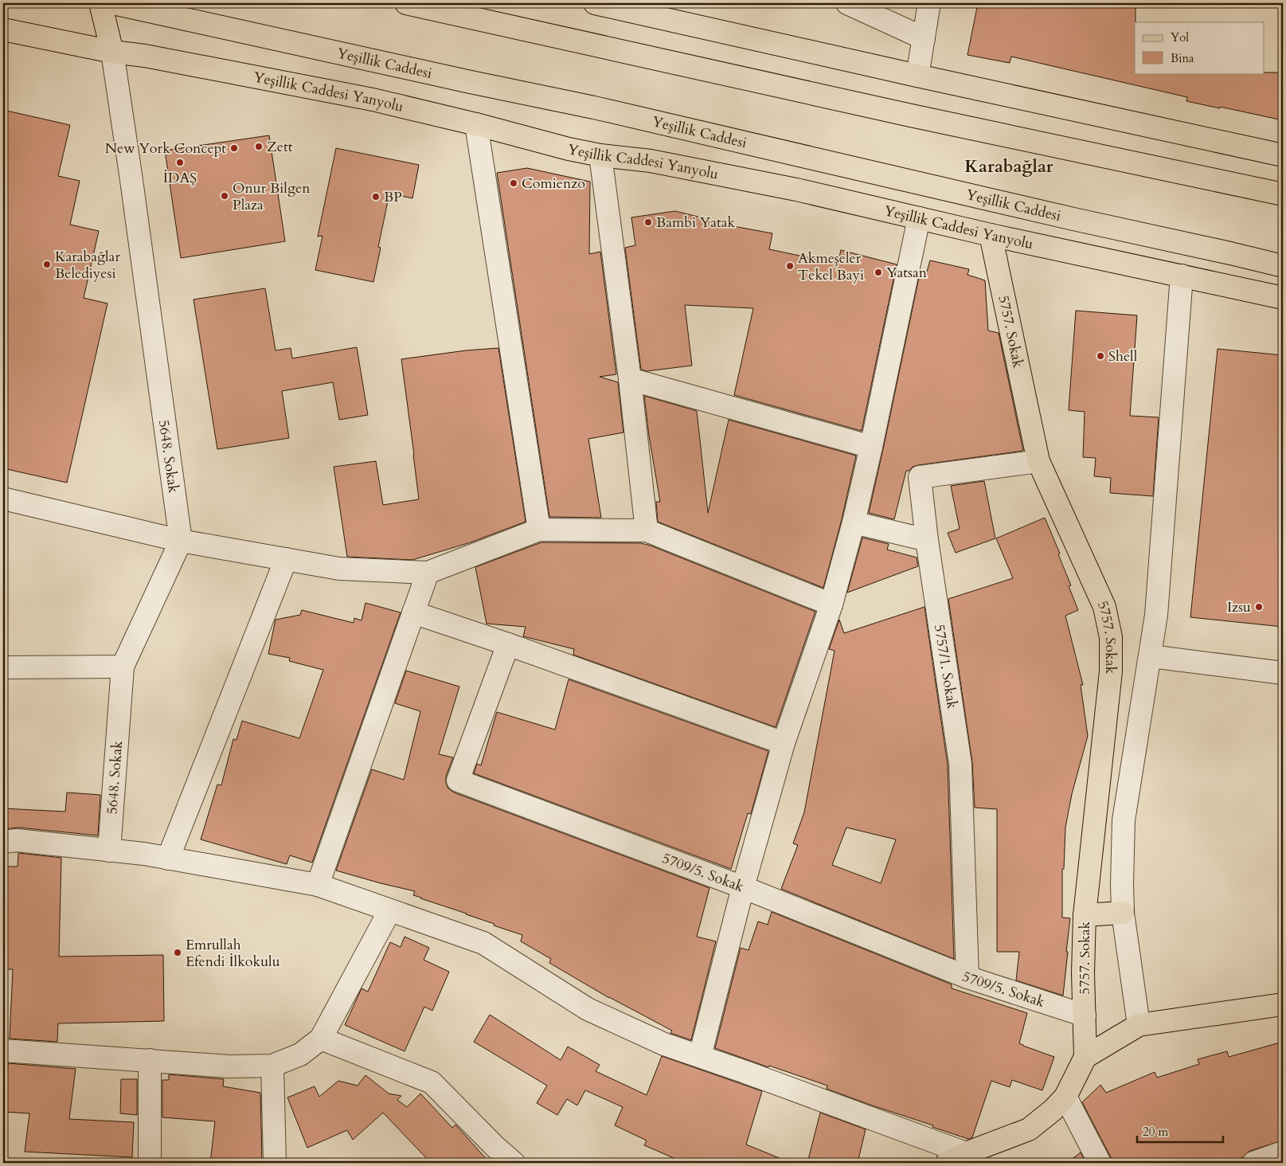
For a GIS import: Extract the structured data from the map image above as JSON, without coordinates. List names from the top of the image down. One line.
{"streets":{"main road":["Yeşillik Caddesi","Yeşillik Caddesi Yanyolu","5757. Sokak"],"street":["5648. Sokak","5757/1. Sokak","5709/5. Sokak"]},"crossings":[["Yeşillik Caddesi Yanyolu","5757. Sokak"],["Yeşillik Caddesi Yanyolu","5648. Sokak"],["5757. Sokak","5757/1. Sokak"],["5757. Sokak","5709/5. Sokak"],["5757/1. Sokak","5709/5. Sokak"]],"districts":["Karabağlar"],"places":["Zett","New York Concept","İDAŞ","Comienzo","Onur Bilgen Plaza","BP","Bambi Yatak","Karabağlar Belediyesi","Akmeşeler Tekel Bayi","Yatsan","Shell","Izsu","Emrullah Efendi İlkokulu"],"legend":["Yol","Bina"],"scale_bar":"20 m"}
